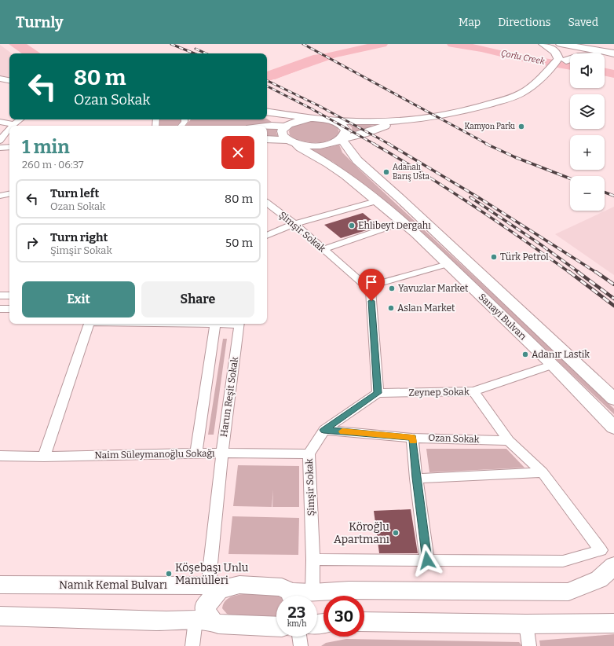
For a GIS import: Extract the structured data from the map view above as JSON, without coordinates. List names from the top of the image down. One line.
{"streets":{"main road":["Sanayi Bulvarı","Namık Kemal Bulvarı"],"street":["Şimşir Sokak","Zeynep Sokak","Harun Reşit Sokak","Ozan Sokak","Naim Süleymanoğlu Sokağı"]},"crossings":[["Şimşir Sokak","Zeynep Sokak"],["Şimşir Sokak","Ozan Sokak"],["Şimşir Sokak","Naim Süleymanoğlu Sokağı"],["Sanayi Bulvarı","Zeynep Sokak"],["Harun Reşit Sokak","Naim Süleymanoğlu Sokağı"],["Harun Reşit Sokak","Namık Kemal Bulvarı"]],"water":["Çorlu Creek"],"places":["Kamyon Parkı","Adanalı Barış Usta","Ehlibeyt Dergahı","Türk Petrol","Yavuzlar Market","Aslan Market","Adanır Lastik","Köroğlu Apartmanı","Köşebaşı Unlu Mamülleri"],"page":{"header":"Turnly","nav":["Map","Directions","Saved"],"map_buttons":["+","−"],"turn":["80 m","Ozan Sokak"],"heading":["1 min","260 m · 06:37"],"list":[{"name":"Turn left","note":"Ozan Sokak","value":"80 m"},{"name":"Turn right","note":"Şimşir Sokak","value":"50 m"}],"buttons":["Exit","Share"],"speed":"23 km/h","limit":"30"}}
